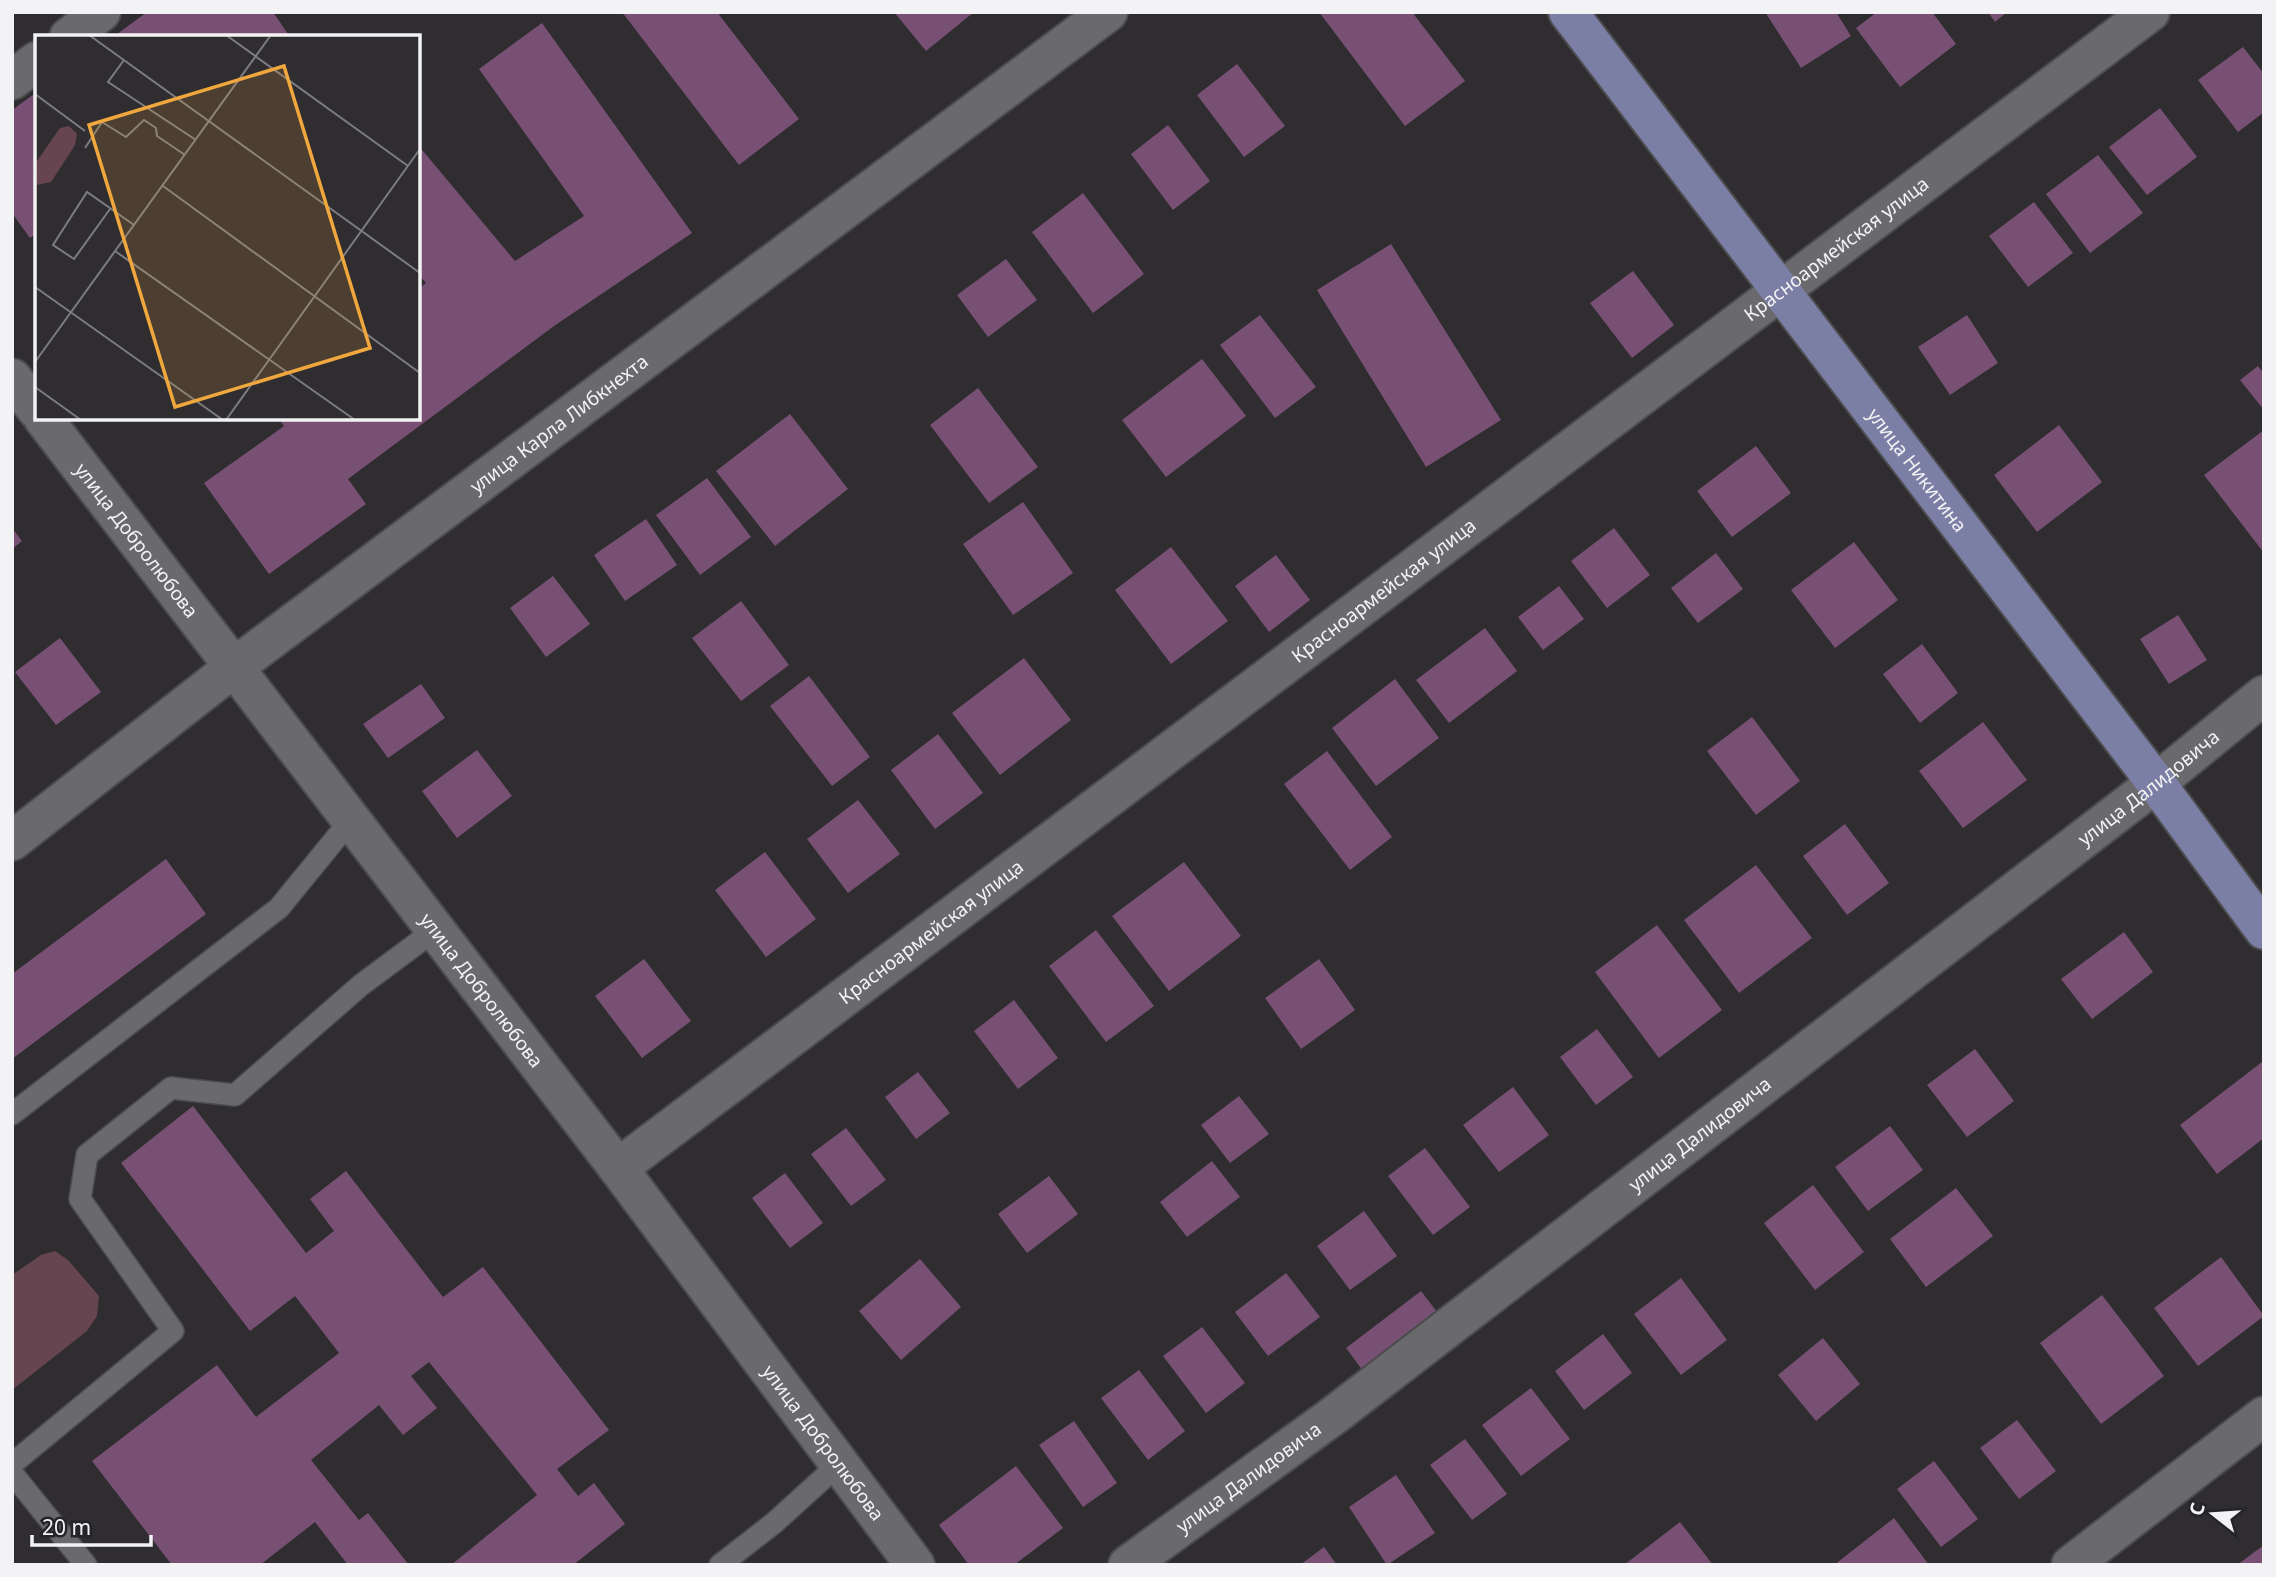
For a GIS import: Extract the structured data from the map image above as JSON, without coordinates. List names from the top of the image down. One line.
{"streets":{"main road":["улица Никитина"],"street":["Красноармейская улица","улица Карла Либкнехта","улица Добролюбова","улица Далидовича"]},"crossings":[["Красноармейская улица","улица Никитина"],["Красноармейская улица","улица Добролюбова"],["улица Карла Либкнехта","улица Добролюбова"],["улица Никитина","улица Далидовича"]],"scale_bar":"20 m","north":"left"}
